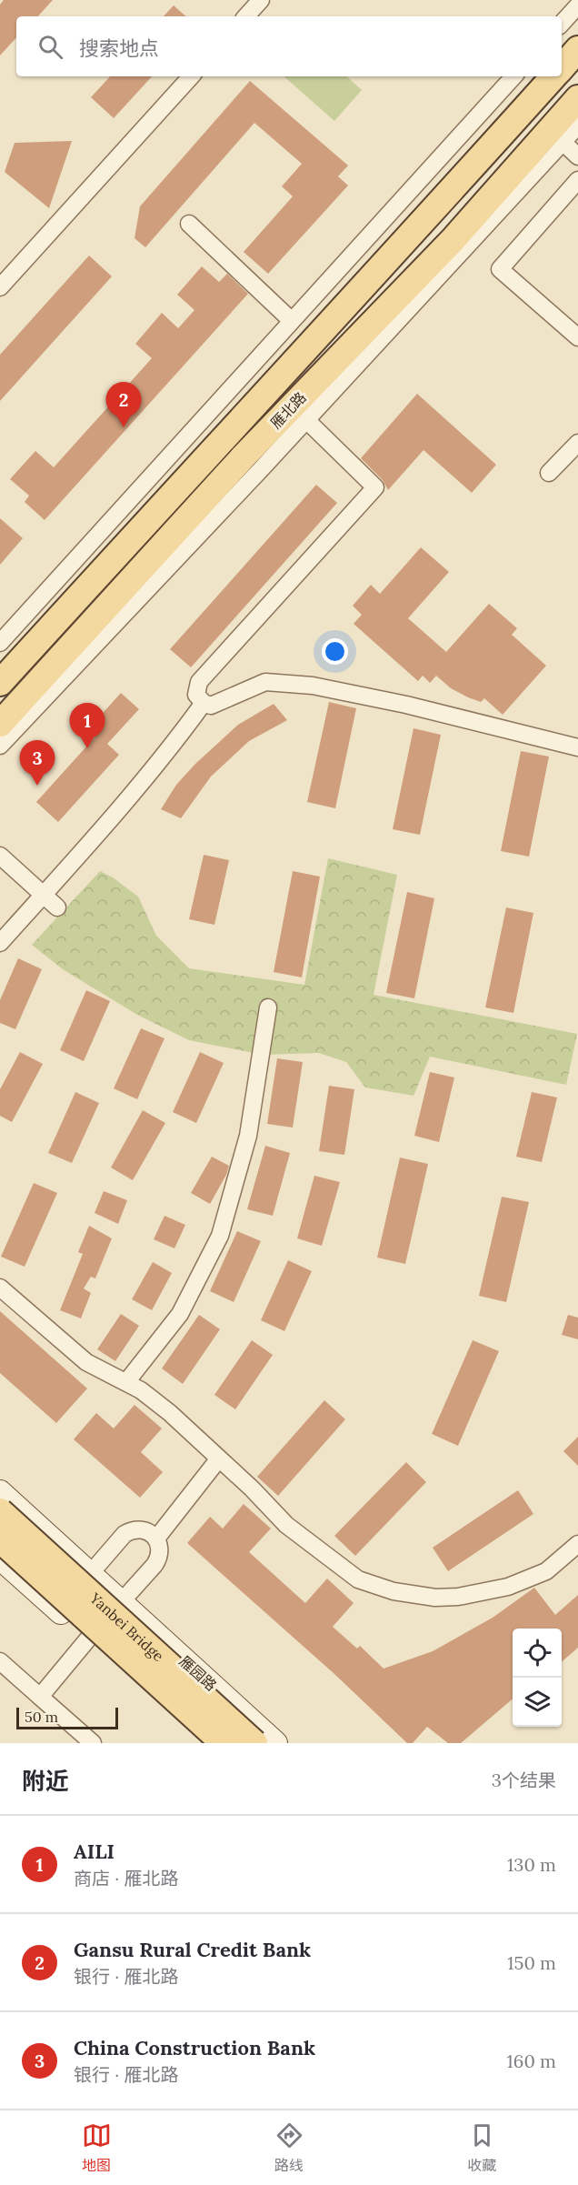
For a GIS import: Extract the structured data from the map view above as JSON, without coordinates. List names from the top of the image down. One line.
{"streets":{"main road":["雁北路","Yanbei Bridge","雁园路"]},"scale_bar":"50 m","page":{"search":"搜索地点","pins":["2","1","3"],"scale":"50 m","heading":["附近","3个结果"],"list":[{"mark":"1","name":"AILI","note":"商店 · 雁北路","value":"130 m"},{"mark":"2","name":"Gansu Rural Credit Bank","note":"银行 · 雁北路","value":"150 m"},{"mark":"3","name":"China Construction Bank","note":"银行 · 雁北路","value":"160 m"}],"nav":["地图","路线","收藏"]}}
